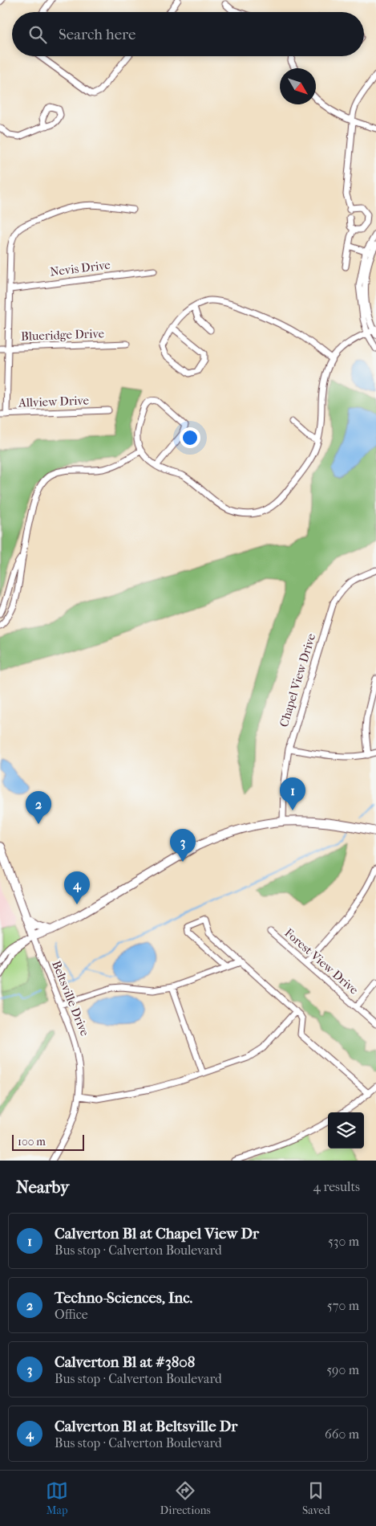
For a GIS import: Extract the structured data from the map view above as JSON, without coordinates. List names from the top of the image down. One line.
{"streets":{"street":["Nevis Drive","Blueridge Drive","Allview Drive","Chapel View Drive","Forest View Drive","Beltsville Drive"]},"scale_bar":"100 m","north":"bottom right","page":{"search":"Search here","pins":["1","2","3","4"],"scale":"100 m","heading":["Nearby","4 results"],"list":[{"mark":"1","name":"Calverton Bl at Chapel View Dr","note":"Bus stop · Calverton Boulevard","value":"530 m"},{"mark":"2","name":"Techno-Sciences, Inc.","note":"Office","value":"570 m"},{"mark":"3","name":"Calverton Bl at #3808","note":"Bus stop · Calverton Boulevard","value":"590 m"},{"mark":"4","name":"Calverton Bl at Beltsville Dr","note":"Bus stop · Calverton Boulevard","value":"660 m"}],"nav":["Map","Directions","Saved"]}}
